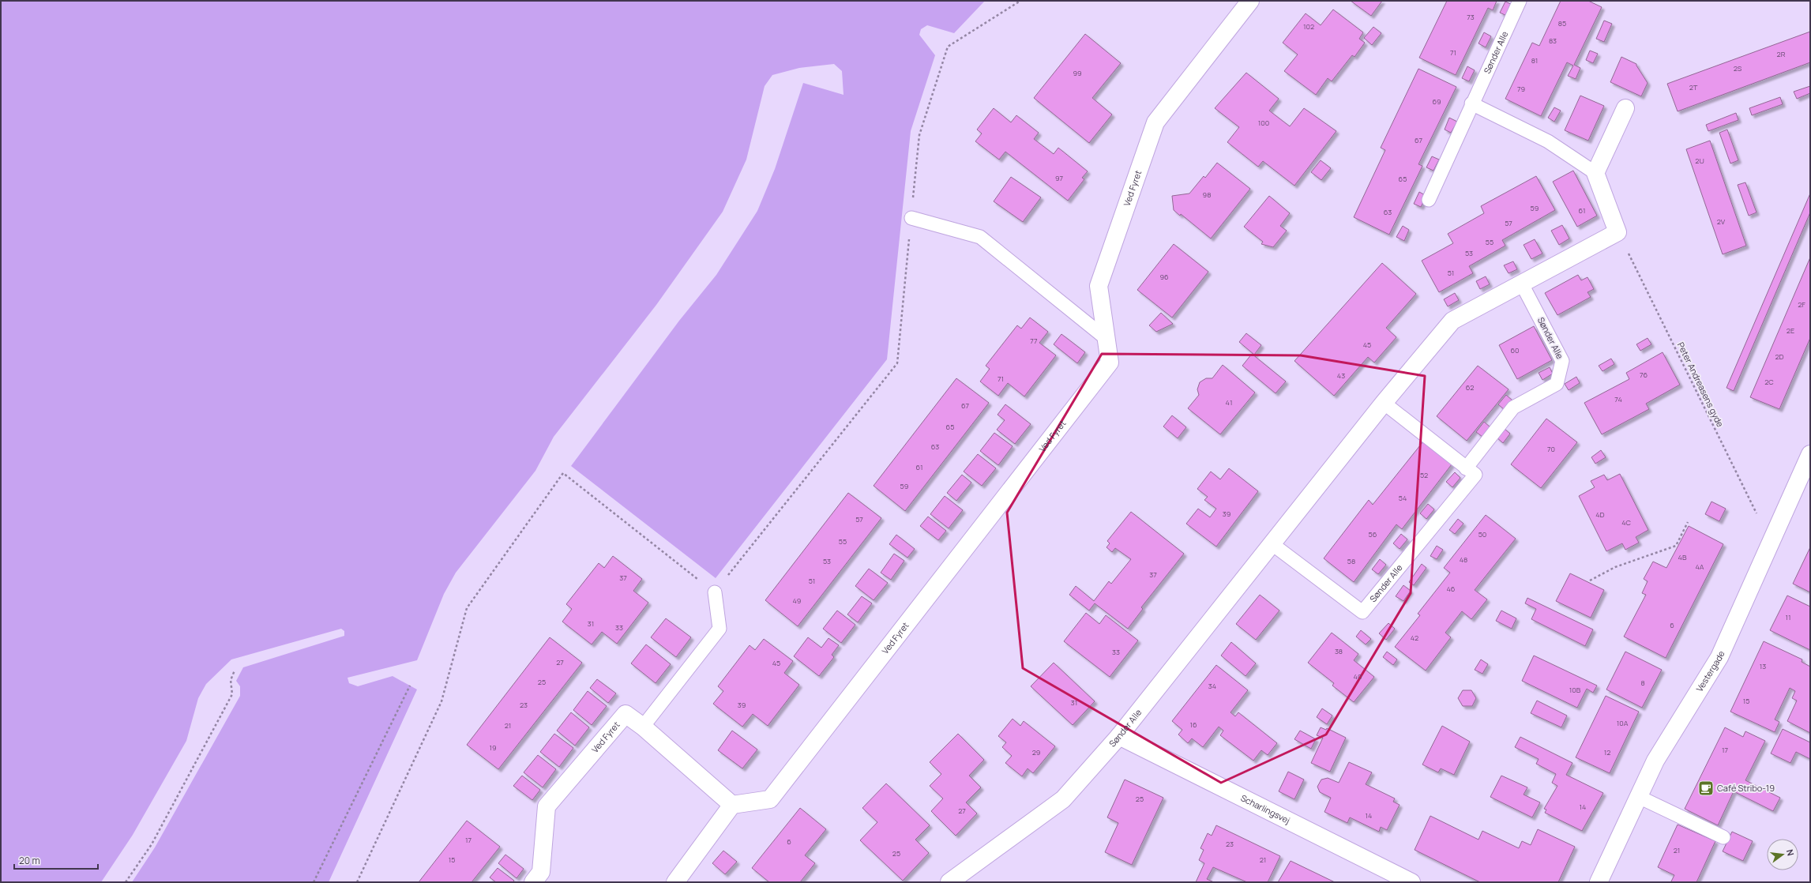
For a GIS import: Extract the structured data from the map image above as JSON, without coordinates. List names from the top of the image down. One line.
{"streets":{"street":["Sønder Alle","Ved Fyret","Vestergade","Scharlingsvej"],"path":["Peter Andreasens gyde"]},"crossings":[["Sønder Alle","Peter Andreasens gyde"],["Sønder Alle","Scharlingsvej"],["Peter Andreasens gyde","Vestergade"]],"places":{"cafe":["Café Stribo-19"]},"house_numbers":["73","85","102","83","71","2R","81","2S","99","2T","79","69","100","67","2U","97","65","98","59","61","63","2V","57","55","53","51","96","2F","2E","77","45","60","2D","76","43","71","2C","62","74","41","67","65","63","70","61","52","59","54","39","4D","57","4C","56","50","55","4B","48","53","58","4A","37","37","51","46","49","11","31","6","33","42","38","33","27","45","13","40","25","8","34","10B","15","31","23","39","10A","16","21","19","17","29","12","25","14","27","14","17","6","23","21","25","15","21"],"scale_bar":"20 m","north":"right"}
